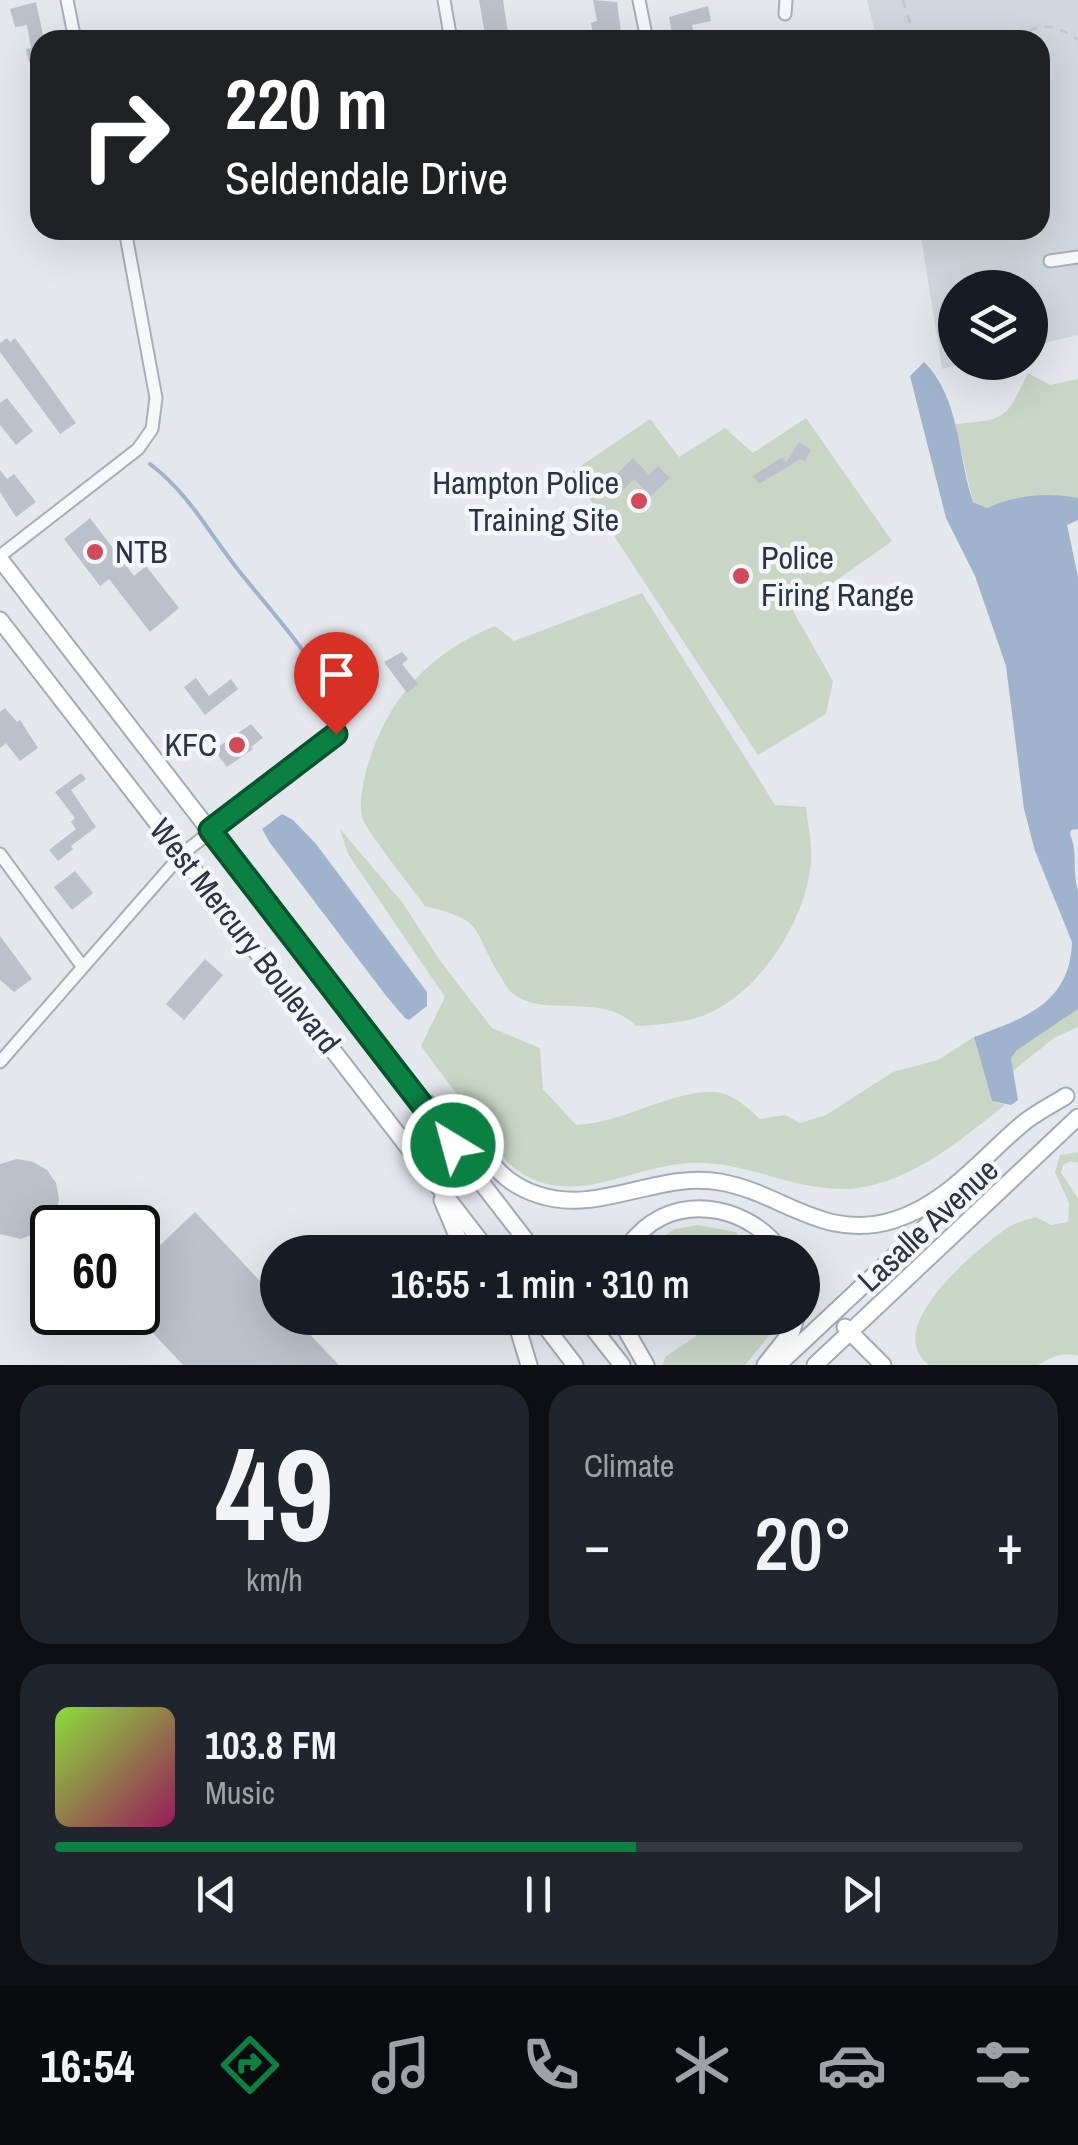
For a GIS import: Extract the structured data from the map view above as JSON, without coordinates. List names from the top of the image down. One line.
{"streets":{"main road":["West Mercury Boulevard","Lasalle Avenue"]},"places":["Hampton Police Training Site","NTB","Police Firing Range","KFC"],"page":{"turn":["220 m","Seldendale Drive"],"limit":"60","trip":"16:55 · 1 min · 310 m","tile":[["49","km/h"],"Climate"],"heat":["−","20°","+"],"song":["103.8 FM","Music"],"tabs":"16:54"}}
